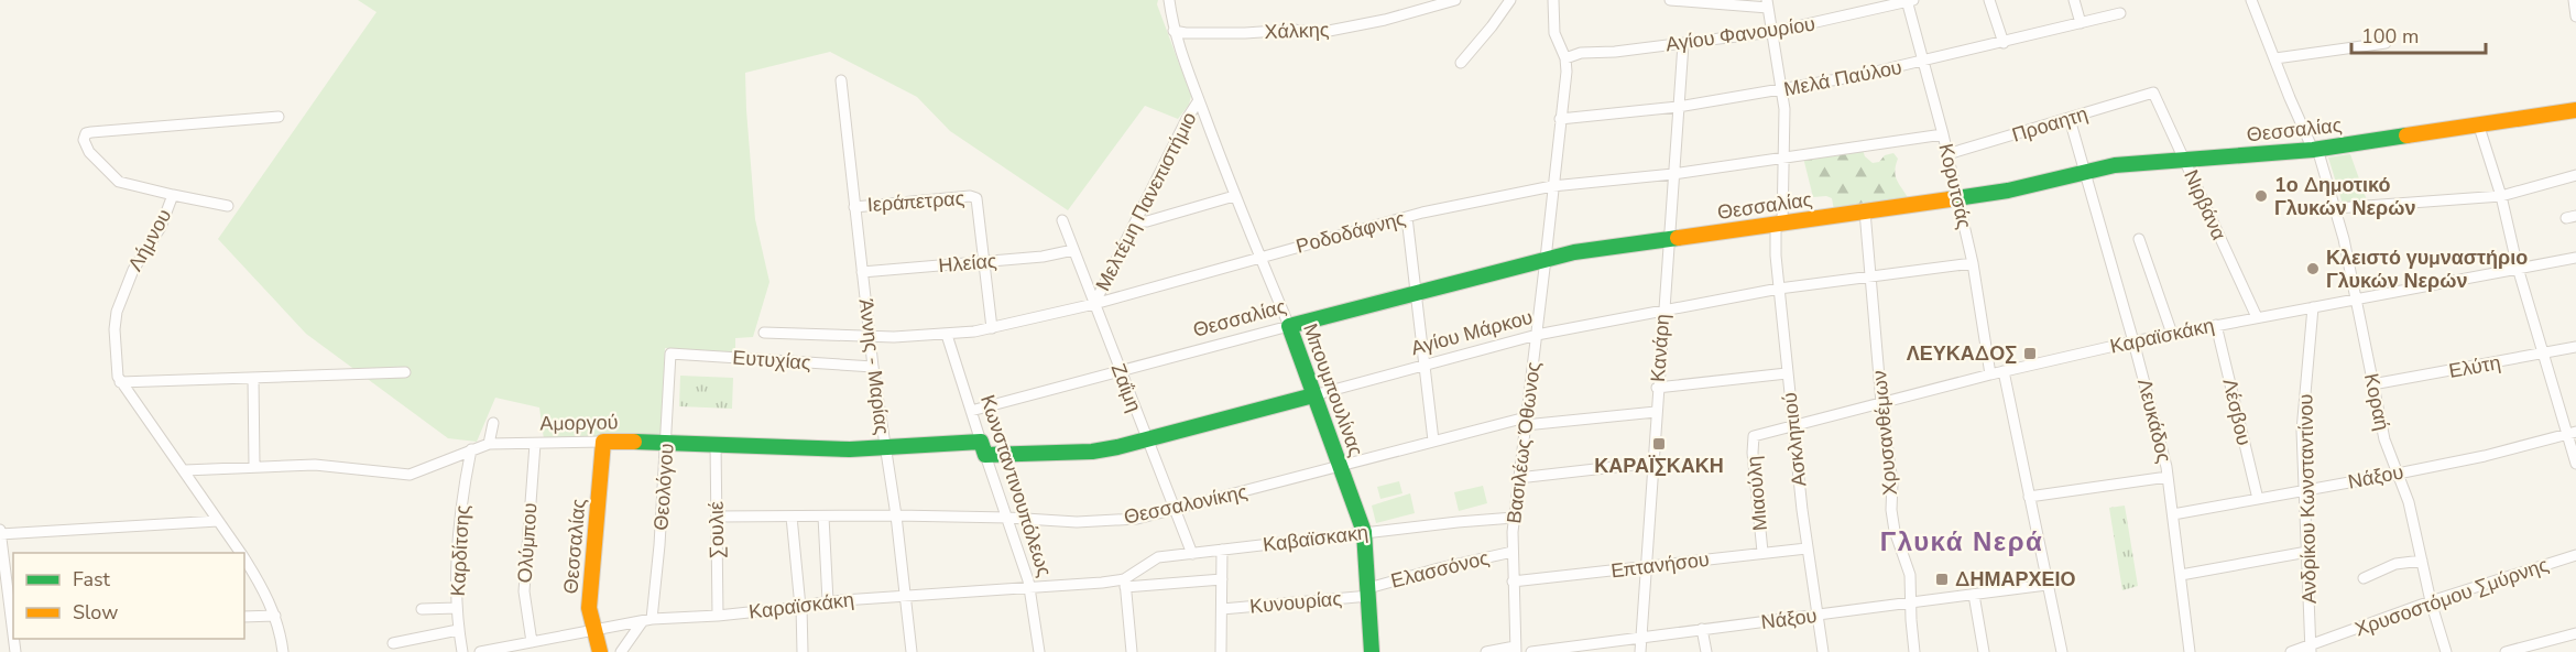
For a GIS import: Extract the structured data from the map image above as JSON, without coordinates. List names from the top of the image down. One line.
{"streets":{"street":["Χάλκης","Αγίου Φανουρίου","Μελά Παύλου","Προαητη","Θεσσαλίας","Κορυτσάς","Ιεράπετρας","Μελτέμη Πανεπιστήμιο","Νιρβάνα","Ροδοδάφνης","Λήμνου","Ηλείας","Αγίου Μάρκου","Καραϊσκάκη","Κανάρη","Ευτυχίας","Άννης - Μαρίας","Ελύτη","Ζαΐμη","Μπουμπουλίνας","Κοραή","Λέσβου","Λευκάδος","Αμοργού","Χρυσανθέμων","Ασκληπιού","Βασιλέως Όθωνος","Νάξου","Κωνσταντινουπόλεως","Θεολόγου","Μιαούλη","Ανδρίκου Κωνσταντίνου","Θεσσαλονίκης","Σουλιέ","Καβαϊσκακη","Ολύμπου","Καρδίτσης","Επτανήσου","Ελασσόνος","Χρυσοστόμου Σμύρνης","Κυνουρίας"]},"crossings":[["Χάλκης","Μπουμπουλίνας"],["Αγίου Φανουρίου","Κορυτσάς"],["Αγίου Φανουρίου","Κανάρη"],["Αγίου Φανουρίου","Ασκληπιού"],["Αγίου Φανουρίου","Βασιλέως Όθωνος"],["Μελά Παύλου","Κορυτσάς"],["Μελά Παύλου","Κανάρη"],["Μελά Παύλου","Ασκληπιού"],["Μελά Παύλου","Βασιλέως Όθωνος"],["Προαητη","Κορυτσάς"],["Προαητη","Νιρβάνα"],["Προαητη","Λευκάδος"],["Θεσσαλίας","Κορυτσάς"],["Θεσσαλίας","Νιρβάνα"],["Θεσσαλίας","Καραϊσκάκη"],["Θεσσαλίας","Κανάρη"],["Θεσσαλίας","Ζαΐμη"],["Θεσσαλίας","Μπουμπουλίνας"],["Θεσσαλίας","Κοραή"],["Θεσσαλίας","Λευκάδος"],["Θεσσαλίας","Αμοργού"],["Θεσσαλίας","Χρυσανθέμων"],["Θεσσαλίας","Ασκληπιού"],["Θεσσαλίας","Βασιλέως Όθωνος"],["Θεσσαλίας","Κωνσταντινουπόλεως"],["Κορυτσάς","Ροδοδάφνης"],["Κορυτσάς","Αγίου Μάρκου"],["Κορυτσάς","Καραϊσκάκη"],["Ιεράπετρας","Ηλείας"],["Ιεράπετρας","Άννης - Μαρίας"],["Μελτέμη Πανεπιστήμιο","Ροδοδάφνης"],["Μελτέμη Πανεπιστήμιο","Ζαΐμη"],["Μελτέμη Πανεπιστήμιο","Μπουμπουλίνας"],["Νιρβάνα","Καραϊσκάκη"],["Ροδοδάφνης","Κανάρη"],["Ροδοδάφνης","Άννης - Μαρίας"],["Ροδοδάφνης","Ζαΐμη"],["Ροδοδάφνης","Μπουμπουλίνας"],["Ροδοδάφνης","Ασκληπιού"],["Ροδοδάφνης","Βασιλέως Όθωνος"],["Ροδοδάφνης","Κωνσταντινουπόλεως"],["Λήμνου","Αμοργού"],["Ηλείας","Άννης - Μαρίας"],["Ηλείας","Ζαΐμη"],["Αγίου Μάρκου","Κανάρη"],["Αγίου Μάρκου","Ζαΐμη"],["Αγίου Μάρκου","Μπουμπουλίνας"],["Αγίου Μάρκου","Αμοργού"],["Αγίου Μάρκου","Χρυσανθέμων"],["Αγίου Μάρκου","Ασκληπιού"],["Αγίου Μάρκου","Βασιλέως Όθωνος"],["Αγίου Μάρκου","Κωνσταντινουπόλεως"],["Καραϊσκάκη","Άννης - Μαρίας"],["Καραϊσκάκη","Κοραή"],["Καραϊσκάκη","Λέσβου"],["Καραϊσκάκη","Λευκάδος"],["Καραϊσκάκη","Χρυσανθέμων"],["Καραϊσκάκη","Ασκληπιού"],["Καραϊσκάκη","Κωνσταντινουπόλεως"],["Καραϊσκάκη","Θεολόγου"],["Καραϊσκάκη","Μιαούλη"],["Καραϊσκάκη","Ανδρίκου Κωνσταντίνου"],["Καραϊσκάκη","Σουλιέ"],["Καραϊσκάκη","Καβαϊσκακη"],["Καραϊσκάκη","Ολύμπου"],["Κανάρη","Νάξου"],["Κανάρη","Θεσσαλονίκης"],["Κανάρη","Επτανήσου"],["Ευτυχίας","Άννης - Μαρίας"],["Ευτυχίας","Θεολόγου"],["Άννης - Μαρίας","Αμοργού"],["Άννης - Μαρίας","Θεσσαλονίκης"],["Ελύτη","Κοραή"],["Ζαΐμη","Θεσσαλονίκης"],["Ζαΐμη","Καβαϊσκακη"],["Μπουμπουλίνας","Θεσσαλονίκης"],["Μπουμπουλίνας","Καβαϊσκακη"],["Μπουμπουλίνας","Ελασσόνος"],["Μπουμπουλίνας","Κυνουρίας"],["Κοραή","Νάξου"],["Κοραή","Χρυσοστόμου Σμύρνης"],["Λέσβου","Νάξου"],["Λευκάδος","Νάξου"],["Αμοργού","Κωνσταντινουπόλεως"],["Αμοργού","Θεολόγου"],["Αμοργού","Σουλιέ"],["Αμοργού","Ολύμπου"],["Αμοργού","Καρδίτσης"],["Χρυσανθέμων","Νάξου"],["Ασκληπιού","Νάξου"],["Ασκληπιού","Επτανήσου"],["Βασιλέως Όθωνος","Θεσσαλονίκης"],["Βασιλέως Όθωνος","Καβαϊσκακη"],["Βασιλέως Όθωνος","Επτανήσου"],["Βασιλέως Όθωνος","Ελασσόνος"],["Νάξου","Ανδρίκου Κωνσταντίνου"],["Κωνσταντινουπόλεως","Θεσσαλονίκης"],["Μιαούλη","Επτανήσου"],["Ανδρίκου Κωνσταντίνου","Χρυσοστόμου Σμύρνης"],["Θεσσαλονίκης","Σουλιέ"],["Ελασσόνος","Κυνουρίας"]],"districts":["Γλυκά Νερά"],"places":{"other":["1ο Δημοτικό Γλυκών Νερών","Κλειστό γυμναστήριο Γλυκών Νερών"],"transit":["ΛΕΥΚΑΔΟΣ","ΚΑΡΑΪΣΚΑΚΗ","ΔΗΜΑΡΧΕΙΟ"]},"legend":["Fast","Slow"],"scale_bar":"100 m"}
